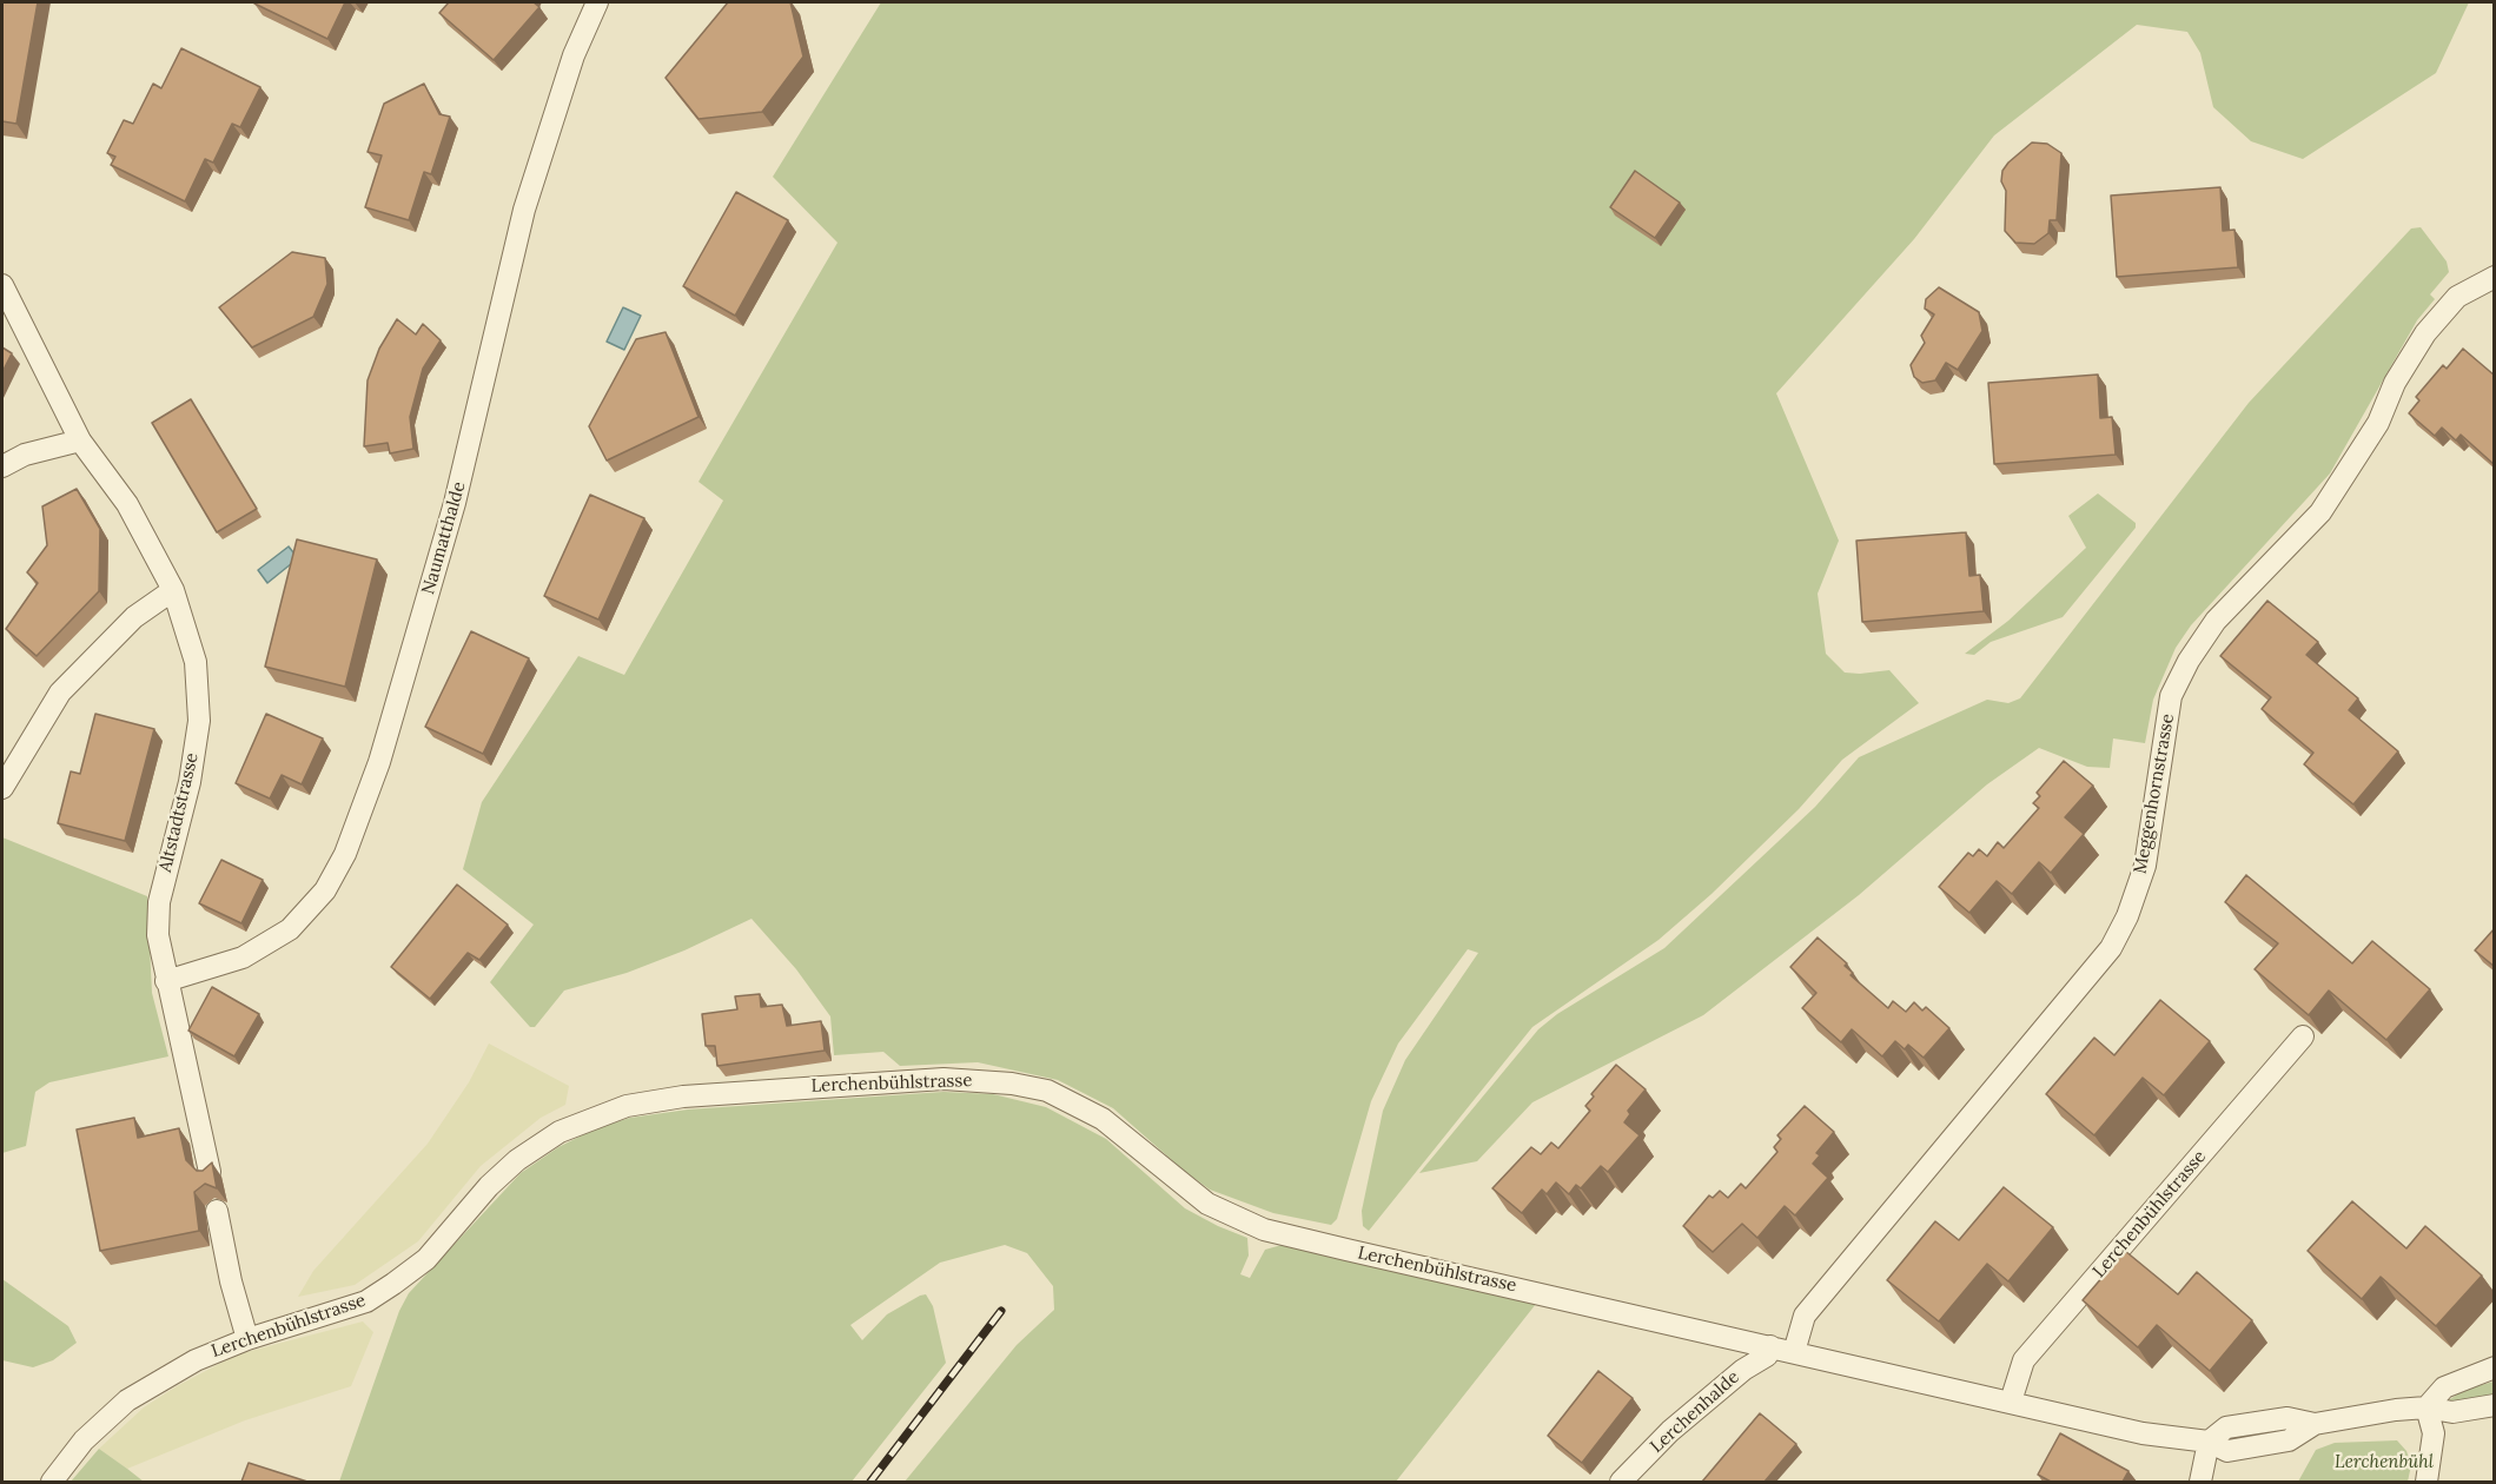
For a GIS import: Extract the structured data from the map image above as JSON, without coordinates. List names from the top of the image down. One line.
{"streets":{"street":["Naumatthalde","Meggenhornstrasse","Altstadtstrasse","Lerchenbühlstrasse","Lerchenhalde"]},"crossings":[["Naumatthalde","Altstadtstrasse"],["Meggenhornstrasse","Lerchenbühlstrasse"],["Lerchenbühlstrasse","Lerchenhalde"]],"parks":["Lerchenbühl"]}
